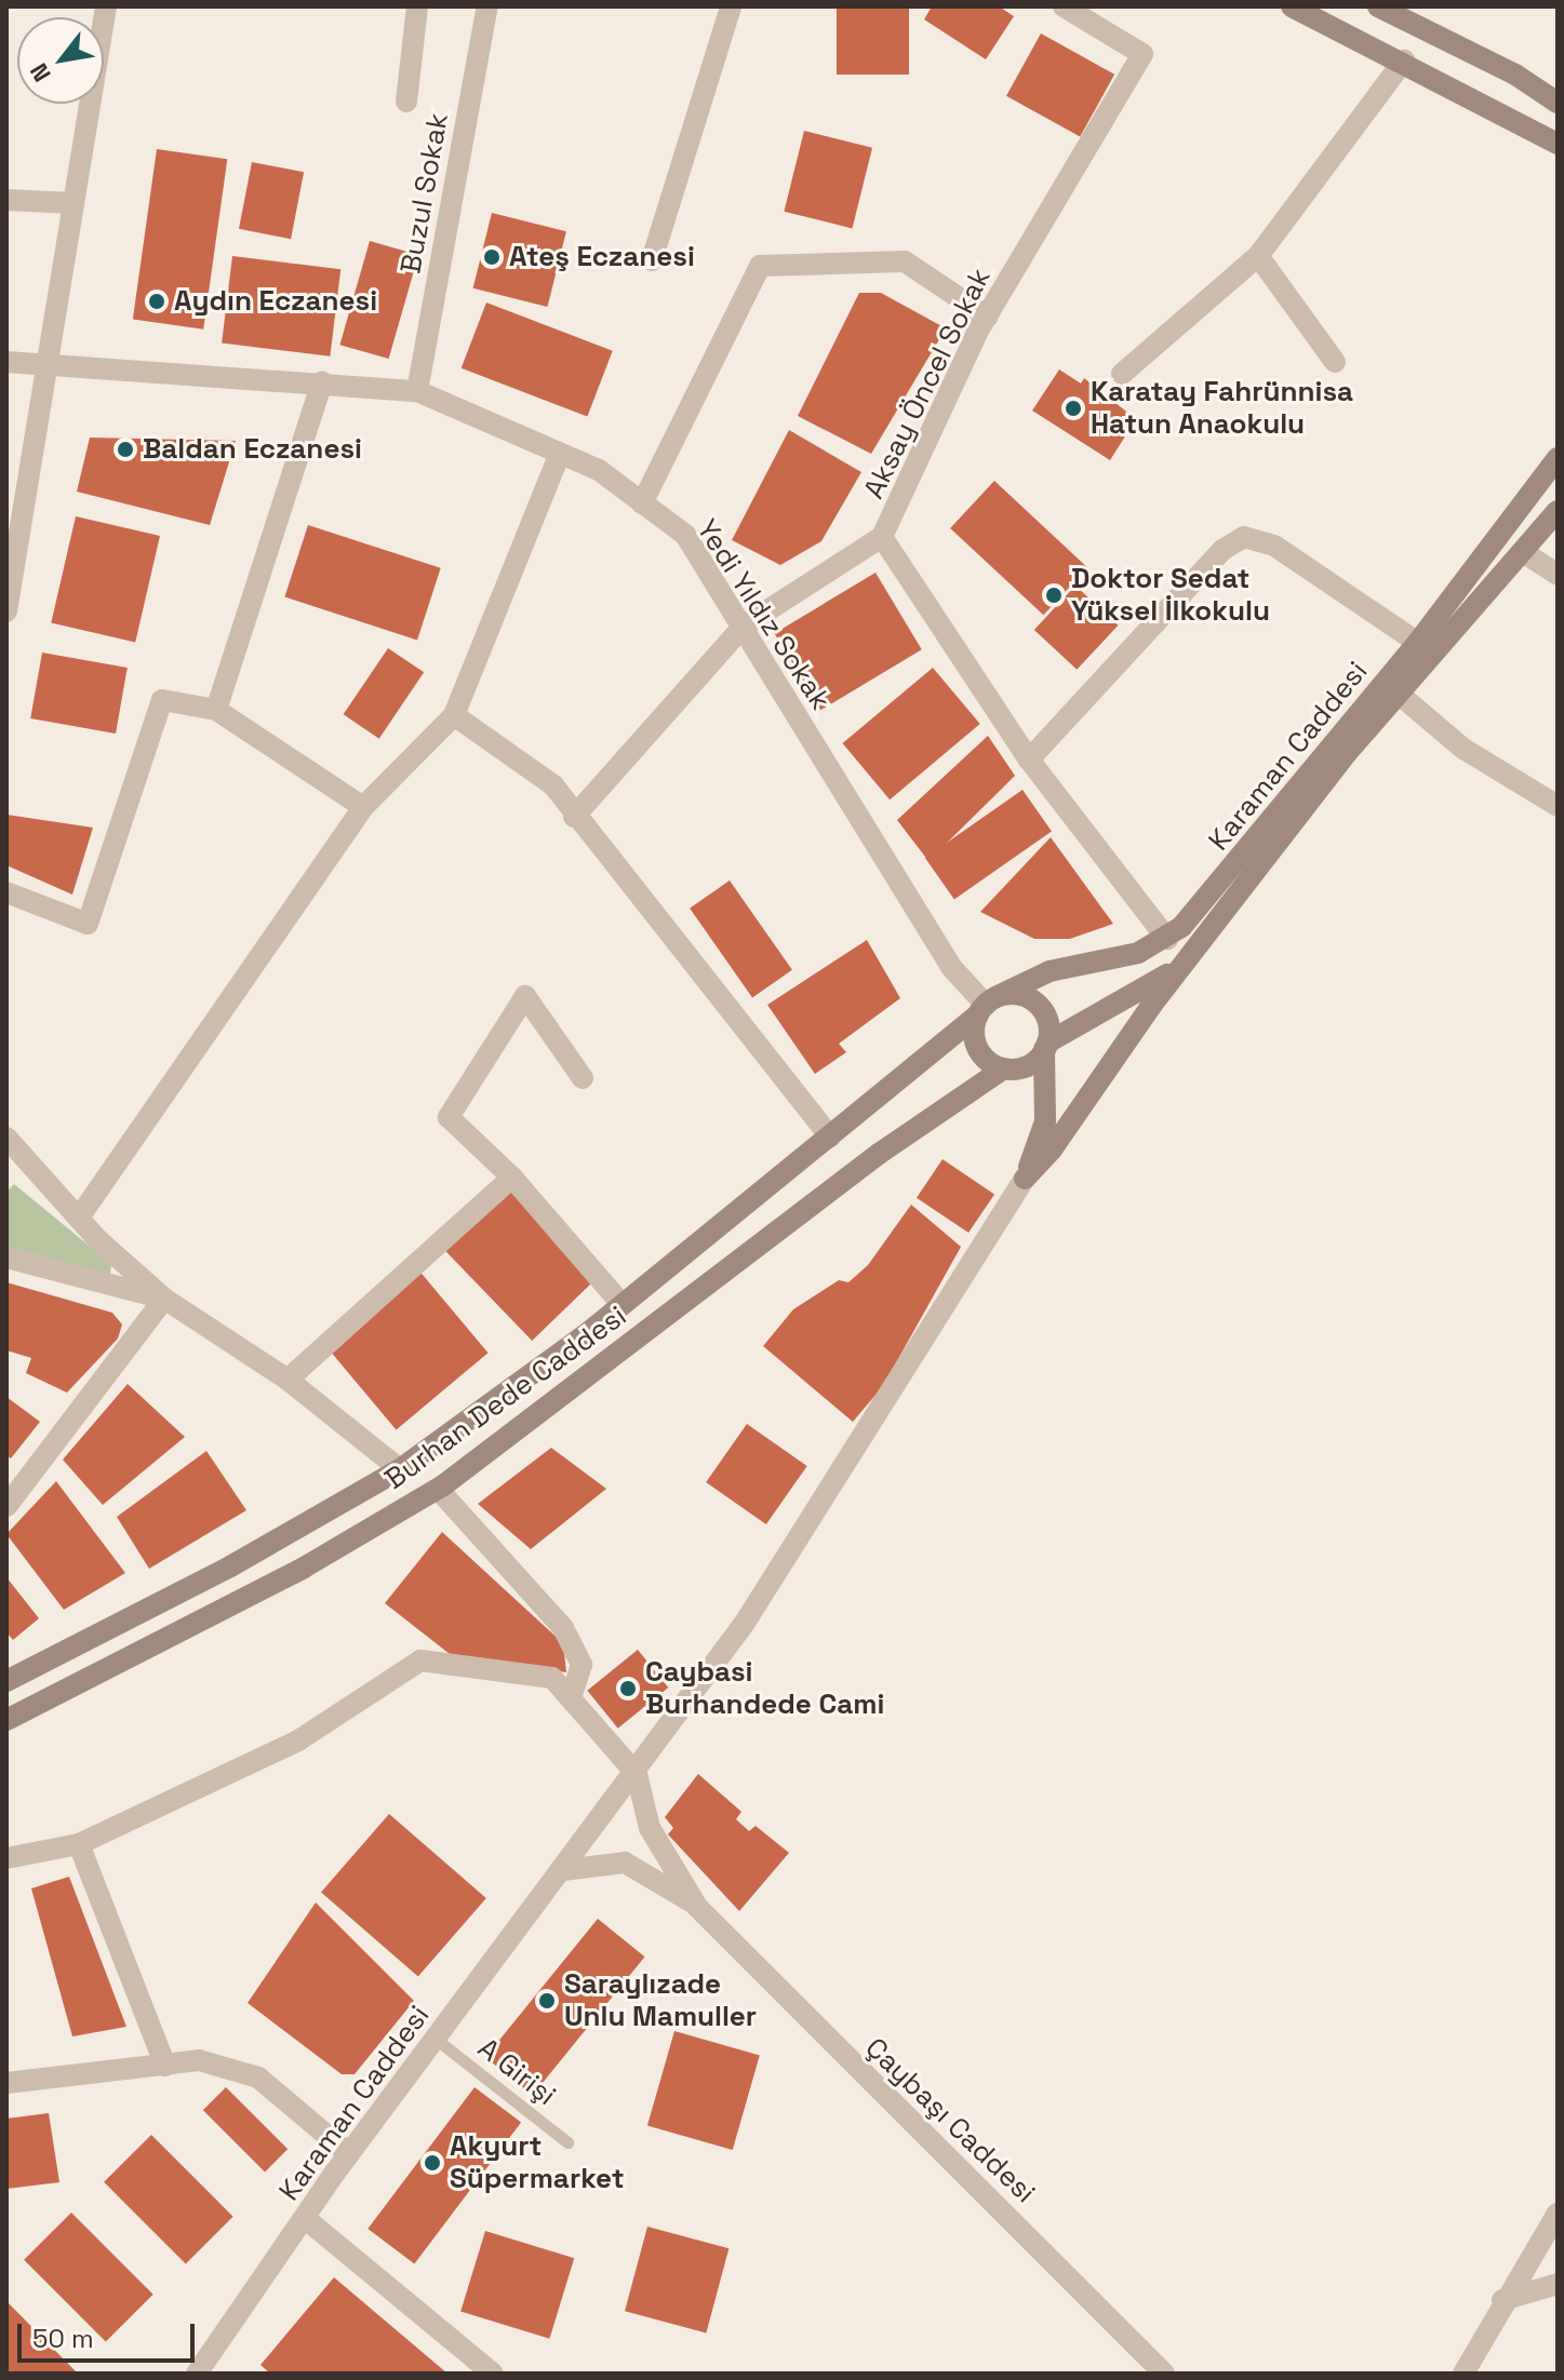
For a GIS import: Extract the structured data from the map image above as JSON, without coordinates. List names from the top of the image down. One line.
{"streets":{"main road":["Karaman Caddesi","Burhan Dede Caddesi"],"street":["Buzul Sokak","Aksay Öncel Sokak","Yedi Yıldız Sokak","Çaybaşı Caddesi"],"lane":["A Girişi"]},"crossings":[["Buzul Sokak","Yedi Yıldız Sokak"],["Aksay Öncel Sokak","Karaman Caddesi"],["Yedi Yıldız Sokak","Karaman Caddesi"],["Yedi Yıldız Sokak","Burhan Dede Caddesi"],["Karaman Caddesi","Burhan Dede Caddesi"],["Karaman Caddesi","A Girişi"]],"places":["Ateş Eczanesi","Aydın Eczanesi","Karatay Fahrünnisa Hatun Anaokulu","Baldan Eczanesi","Doktor Sedat Yüksel İlkokulu","Caybasi Burhandede Cami","Saraylızade Unlu Mamuller","Akyurt Süpermarket"],"scale_bar":"50 m","north":"bottom left"}
